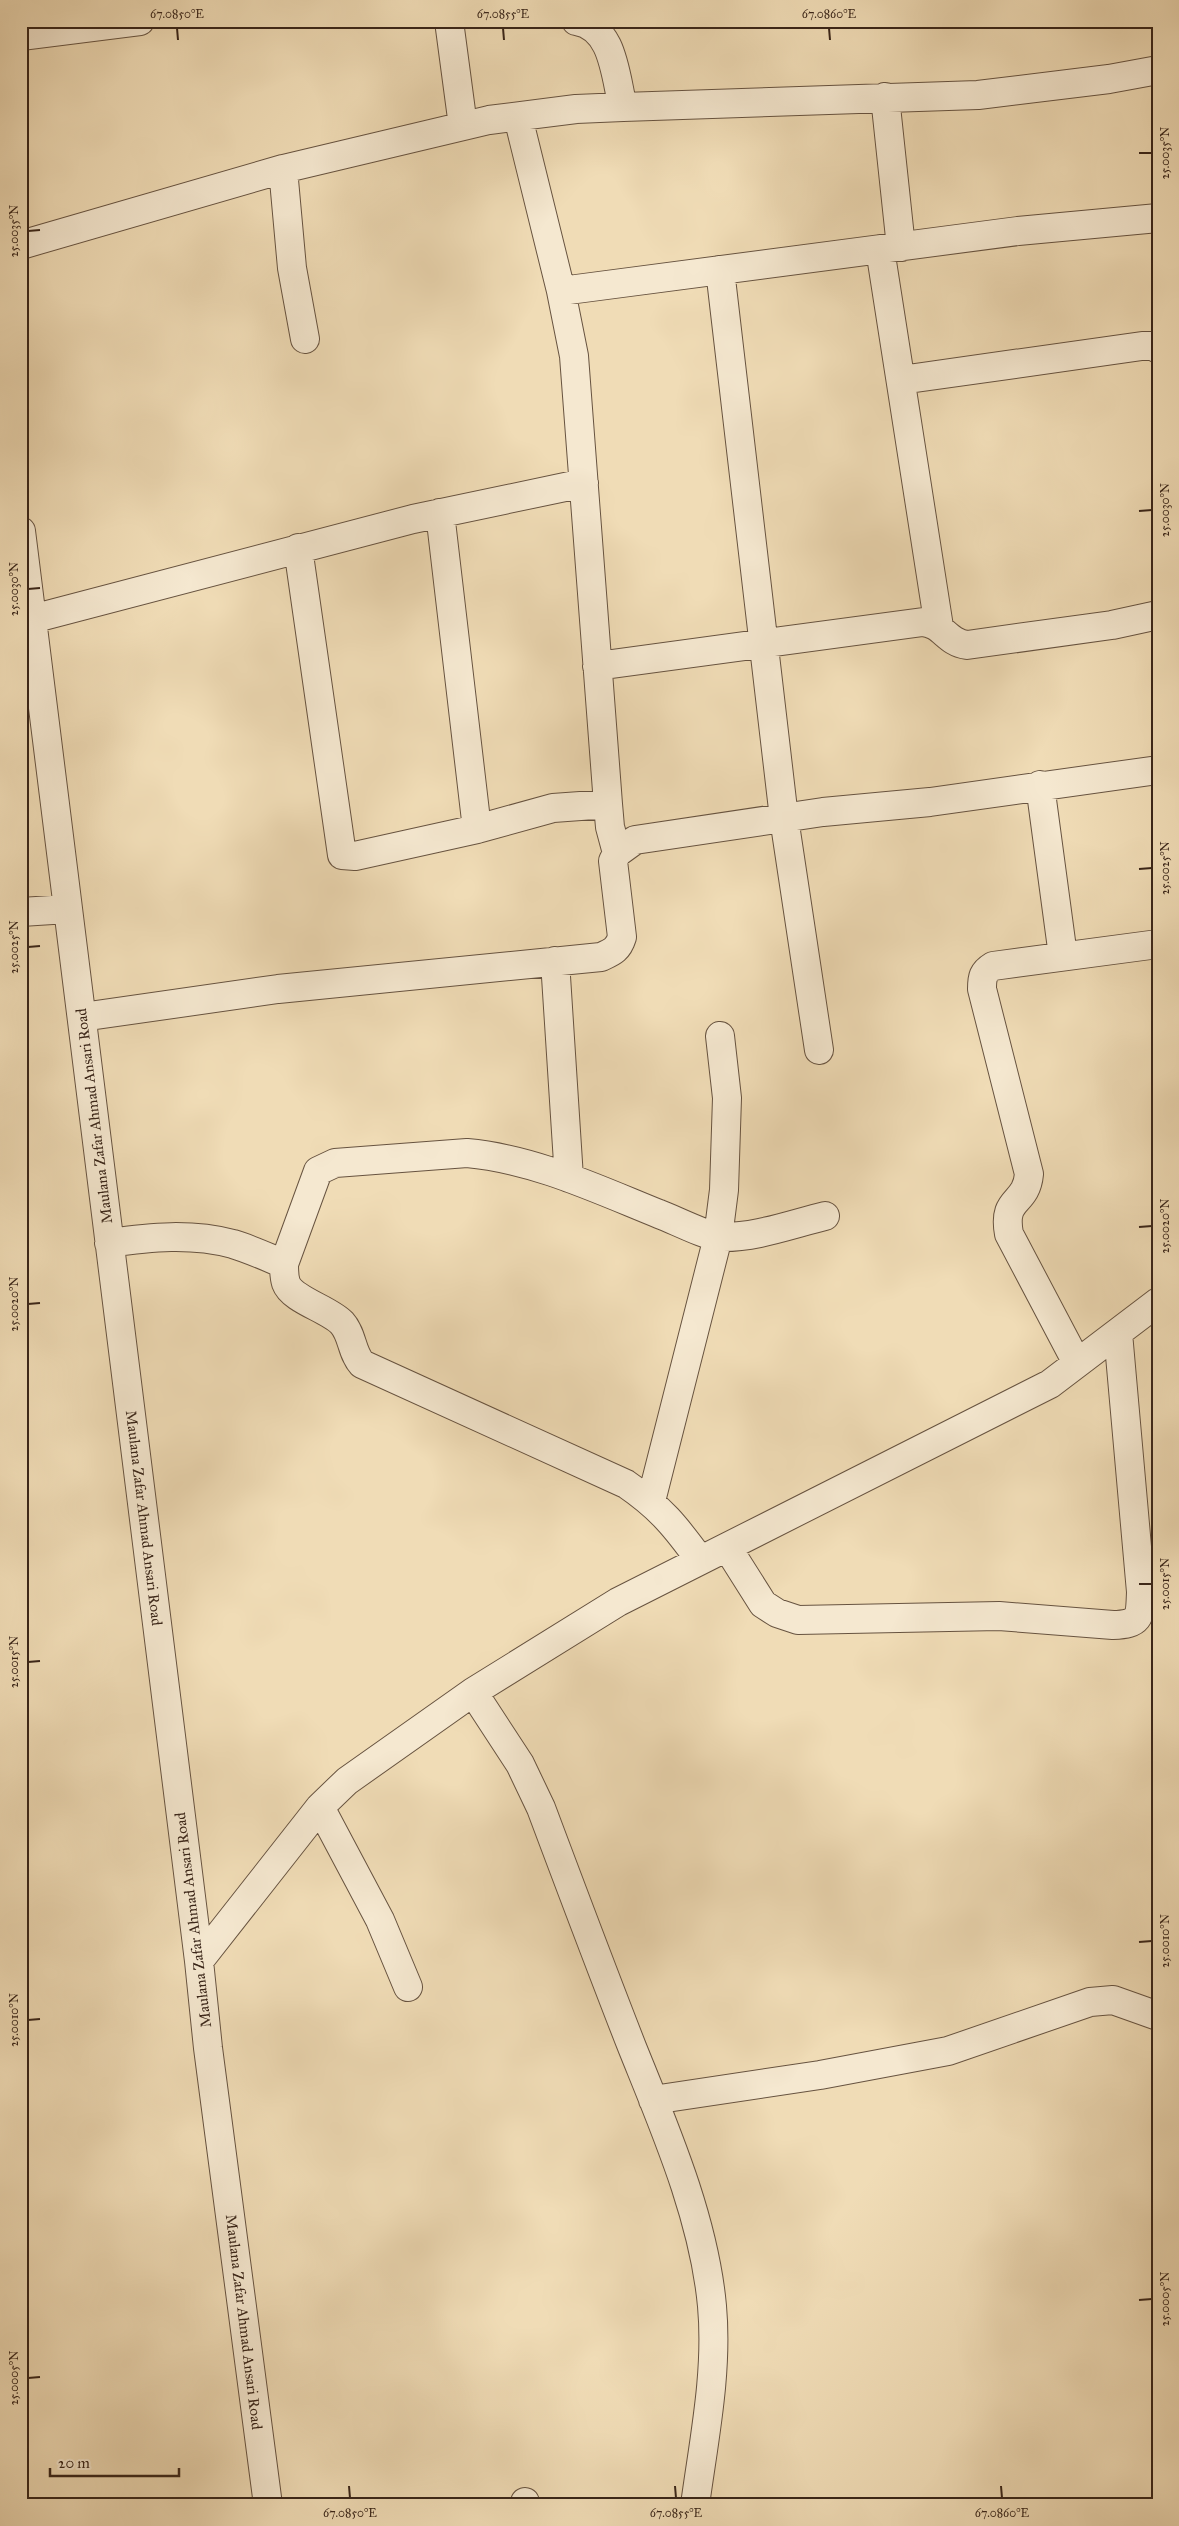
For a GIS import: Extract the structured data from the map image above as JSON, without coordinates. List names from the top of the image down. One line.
{"streets":{"street":["Maulana Zafar Ahmad Ansari Road"]},"scale_bar":"20 m","coordinates":["67.0850°E","67.0855°E","67.0860°E","25.0035°N","25.0030°N","25.0025°N","25.0020°N","25.0015°N","25.0010°N","25.0005°N"]}
